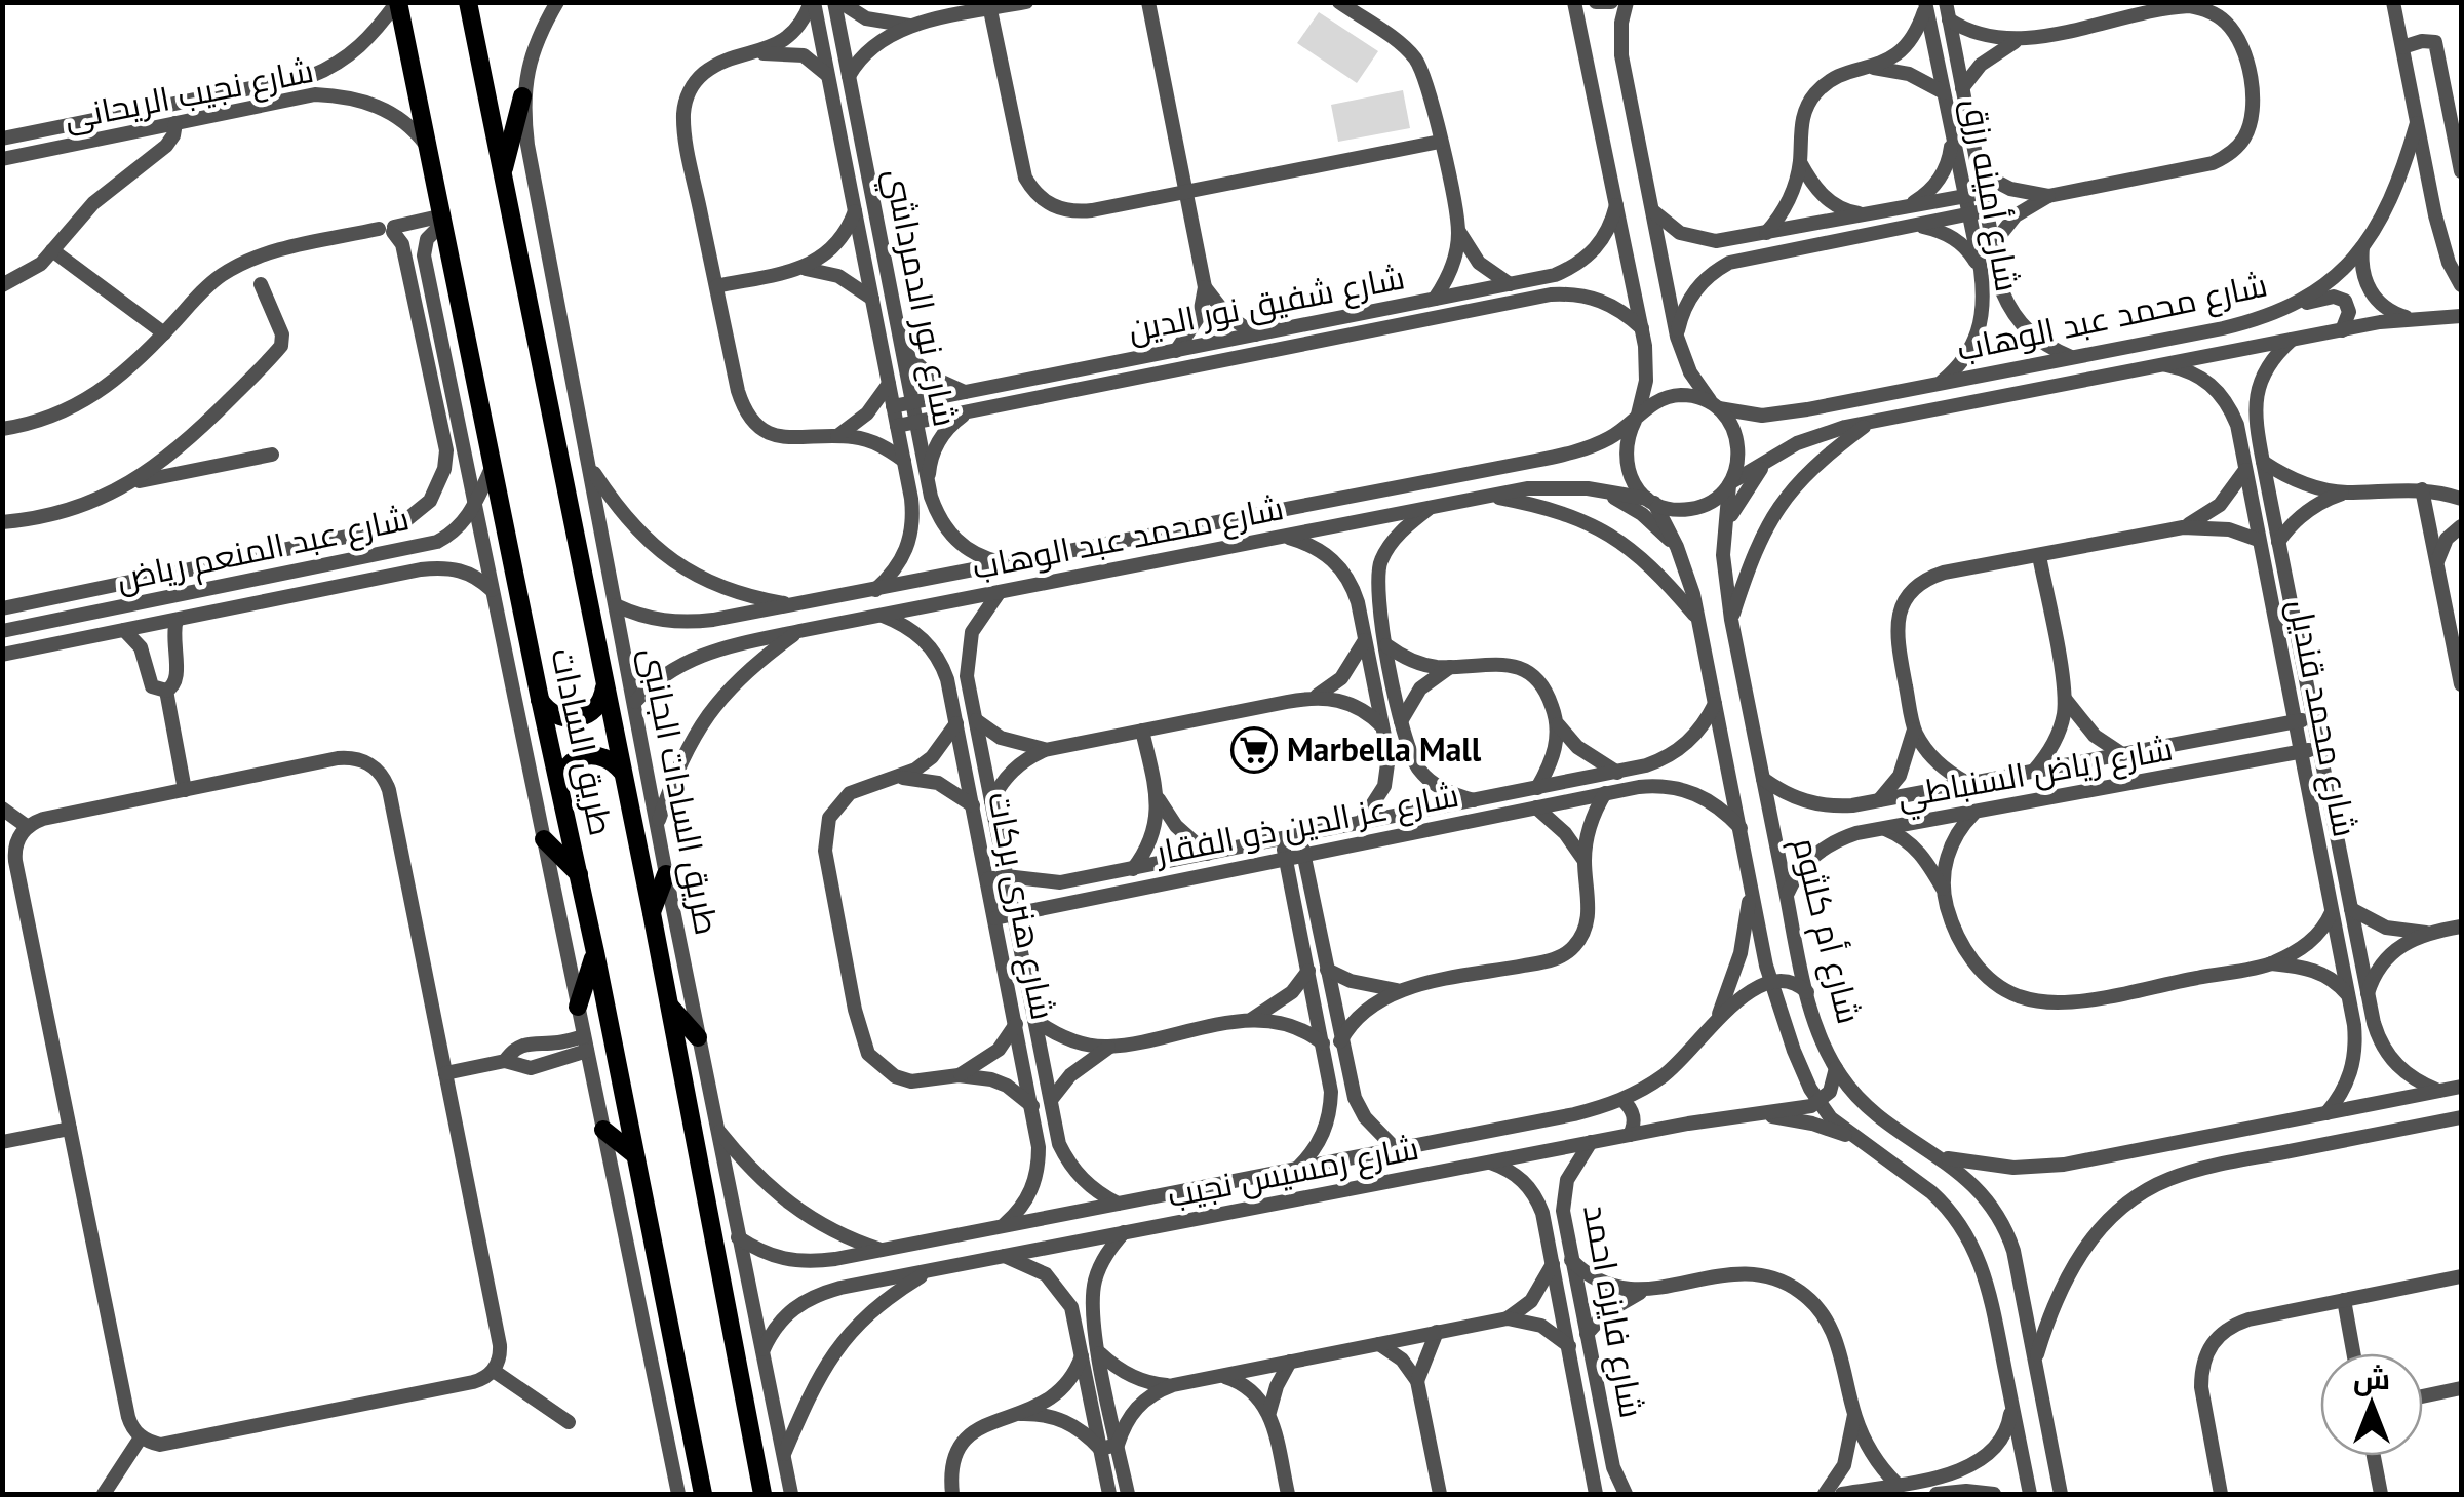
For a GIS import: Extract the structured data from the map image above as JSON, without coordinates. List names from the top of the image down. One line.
{"streets":{"main road":["طريق السادات"],"street":["شارع نجيب الريحانى","شارع أمينه رزق","شارع نور الدمرداشي","شارع شفيق نور الدين","شارع محمد عبد الوهاب","شارع عبد المنعم رياض","شارع محمد قنديل","شارع رياض السنباطي","طريق السادات الجانبى","شارع عز الدين ذو الفقار","شارع هنرى بركات","شارع أم كلثوم","شارع رمسيس نجيب","شارع فايزه احمد"]},"crossings":[["شارع نجيب الريحانى","طريق السادات"],["شارع أمينه رزق","شارع محمد عبد الوهاب"],["شارع نور الدمرداشي","شارع شفيق نور الدين"],["شارع نور الدمرداشي","شارع محمد عبد الوهاب"],["شارع محمد عبد الوهاب","شارع محمد قنديل"],["شارع محمد عبد الوهاب","طريق السادات الجانبى"],["شارع محمد عبد الوهاب","شارع هنرى بركات"],["شارع محمد عبد الوهاب","شارع أم كلثوم"],["شارع عبد المنعم رياض","طريق السادات"],["شارع محمد قنديل","شارع رياض السنباطي"],["شارع رياض السنباطي","شارع أم كلثوم"],["طريق السادات الجانبى","شارع رمسيس نجيب"],["شارع عز الدين ذو الفقار","شارع هنرى بركات"],["شارع عز الدين ذو الفقار","شارع أم كلثوم"],["شارع هنرى بركات","شارع رمسيس نجيب"],["شارع أم كلثوم","شارع رمسيس نجيب"],["شارع رمسيس نجيب","شارع فايزه احمد"]],"places":{"supermarket":["Marbella Mall"]},"north":"top"}
